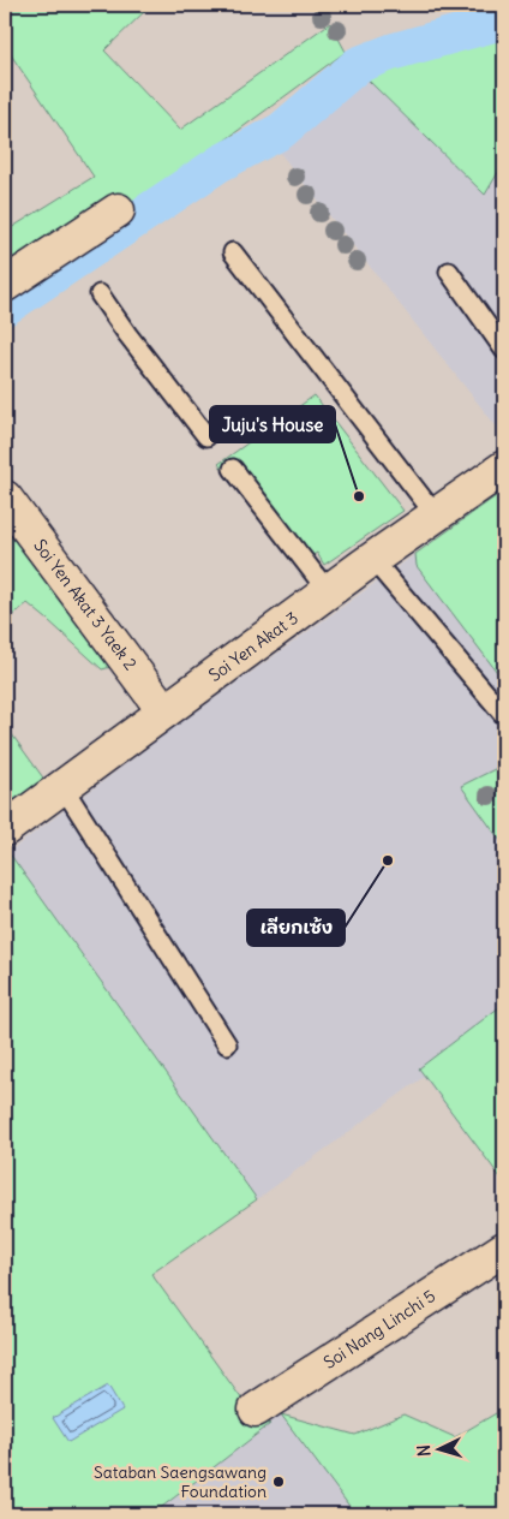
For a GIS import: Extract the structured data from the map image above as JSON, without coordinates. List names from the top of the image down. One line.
{"streets":{"street":["Soi Yen Akat 3 Yaek 2","Soi Yen Akat 3","Soi Nang Linchi 5"]},"crossings":[["Soi Yen Akat 3 Yaek 2","Soi Yen Akat 3"]],"places":["Juju's House","เลียกเซ้ง","Sataban Saengsawang Foundation"],"north":"left"}
